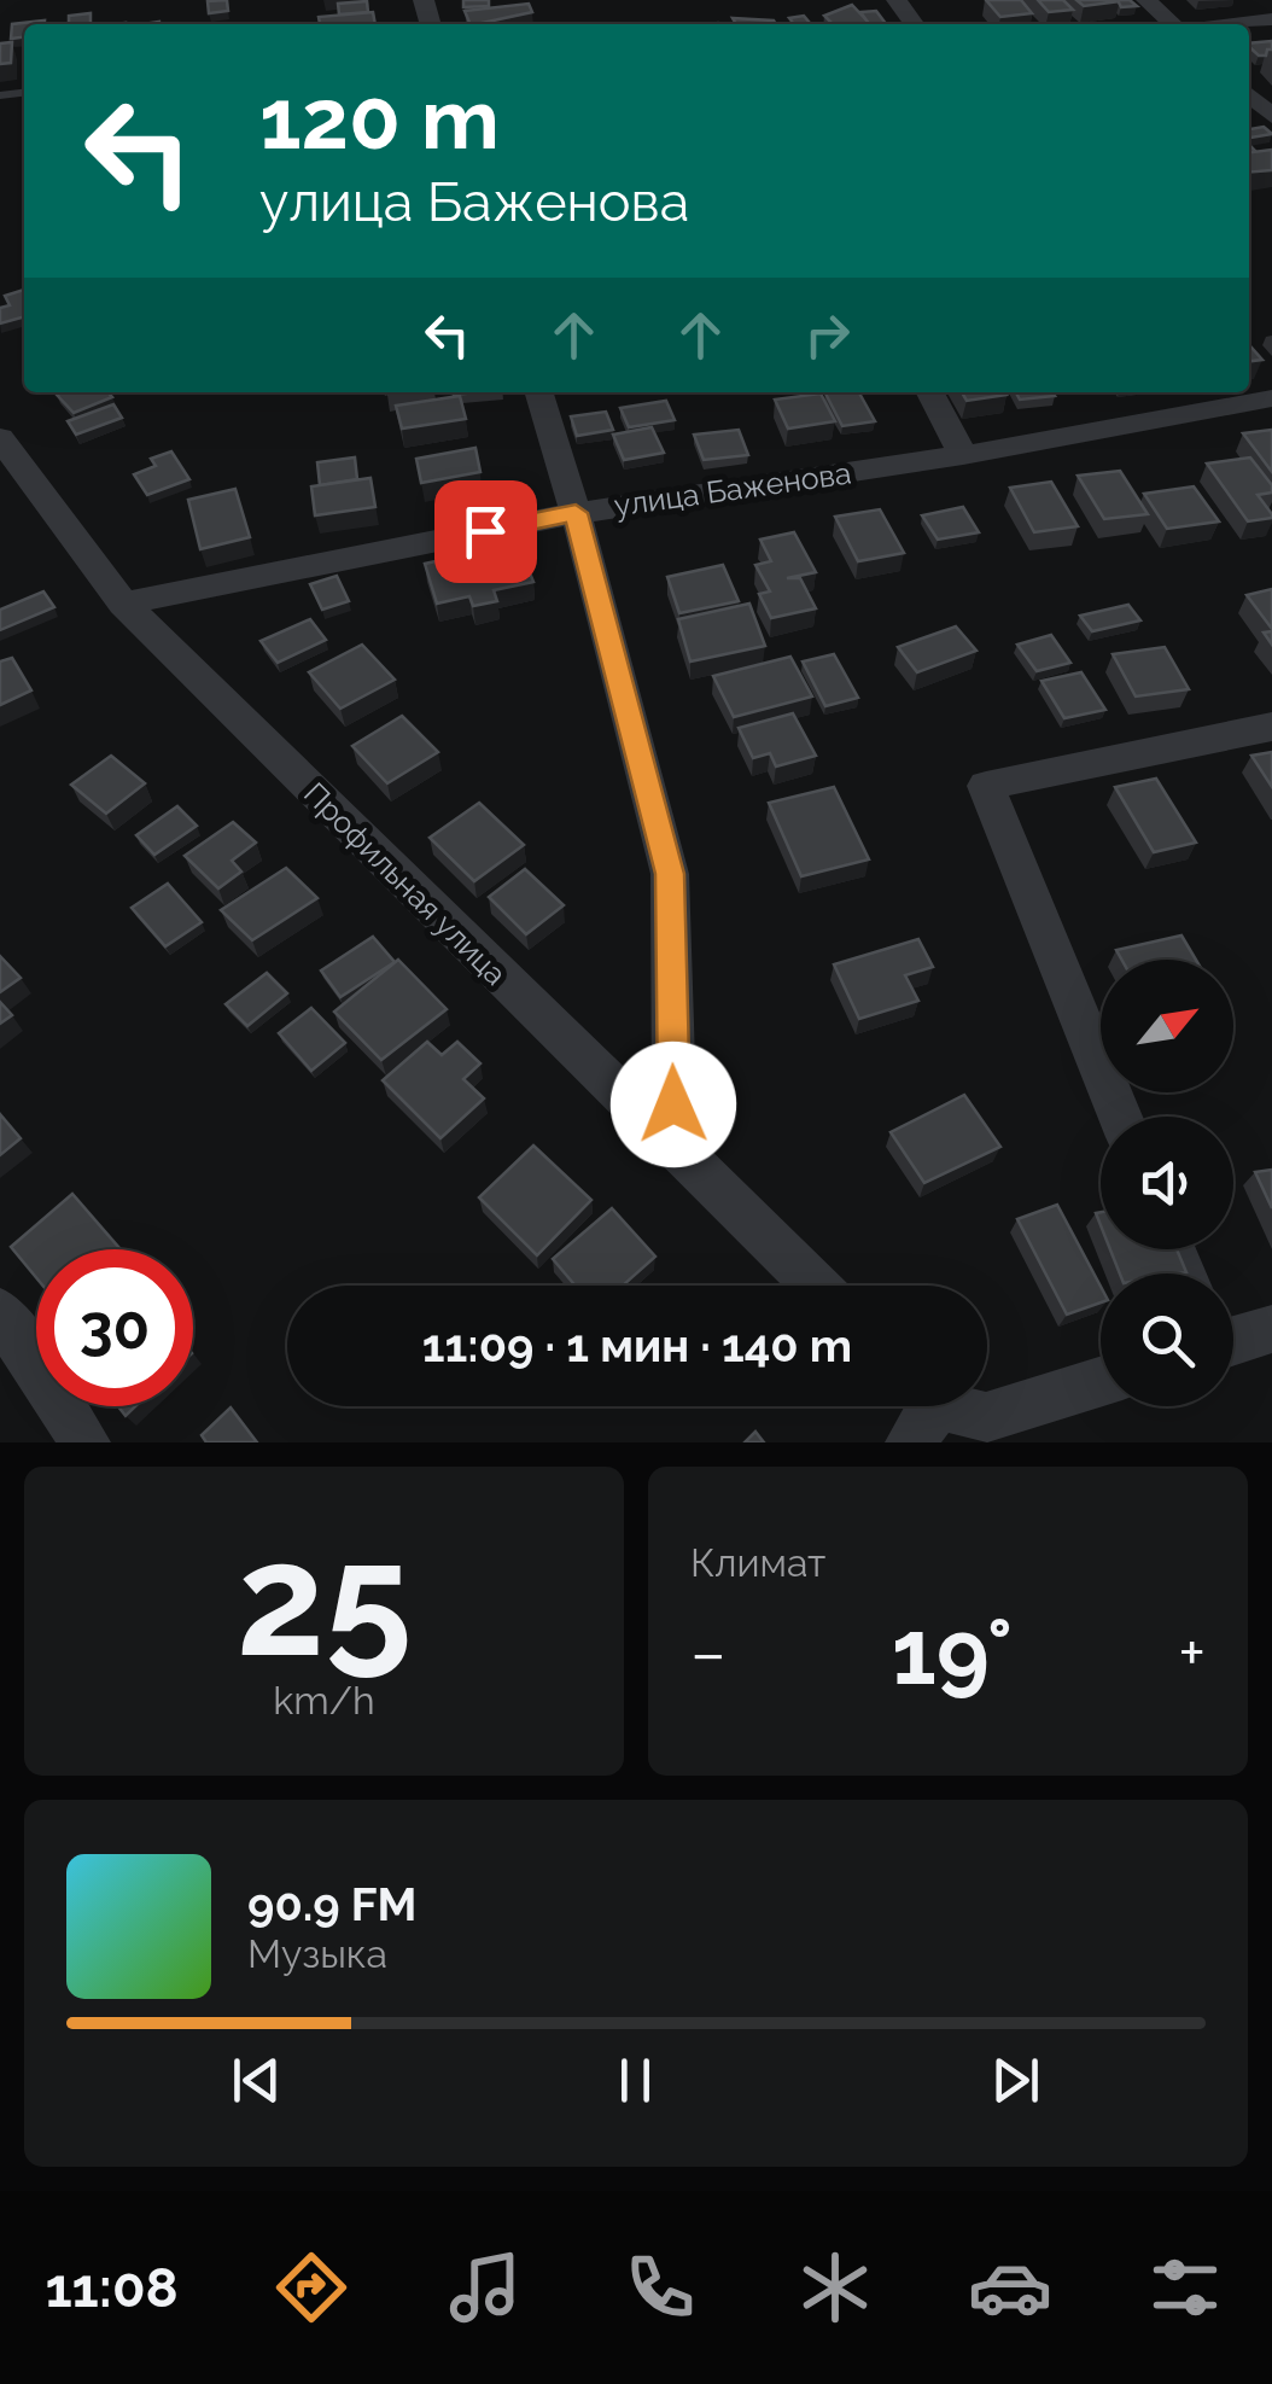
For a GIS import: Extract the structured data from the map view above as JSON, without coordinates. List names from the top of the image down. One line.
{"streets":{"street":["улица Баженова","Профильная улица"]},"crossings":[["улица Баженова","Профильная улица"]],"north":"top right","page":{"turn":["120 m","улица Баженова"],"limit":"30","trip":"11:09 · 1 мин · 140 m","tile":[["25","km/h"],"Климат"],"heat":["−","19°","+"],"song":["90.9 FM","Музыка"],"tabs":"11:08"}}
